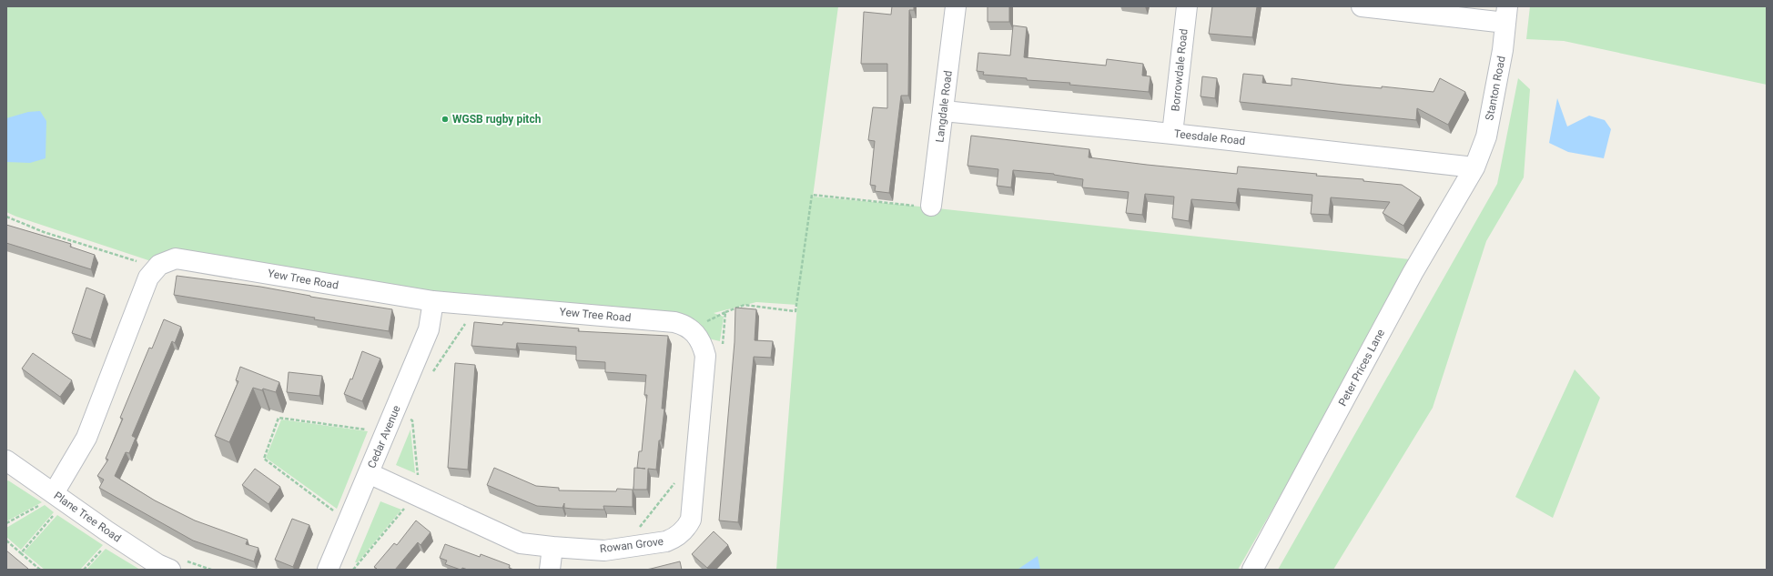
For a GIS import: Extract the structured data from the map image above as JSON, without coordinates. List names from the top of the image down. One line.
{"streets":{"street":["Borrowdale Road","Stanton Road","Langdale Road","Teesdale Road","Yew Tree Road","Peter Prices Lane","Cedar Avenue","Plane Tree Road","Rowan Grove"]},"crossings":[["Borrowdale Road","Teesdale Road"],["Stanton Road","Teesdale Road"],["Stanton Road","Peter Prices Lane"],["Langdale Road","Teesdale Road"],["Teesdale Road","Peter Prices Lane"],["Yew Tree Road","Cedar Avenue"],["Yew Tree Road","Plane Tree Road"],["Yew Tree Road","Rowan Grove"],["Cedar Avenue","Rowan Grove"]],"places":["WGSB rugby pitch"]}
